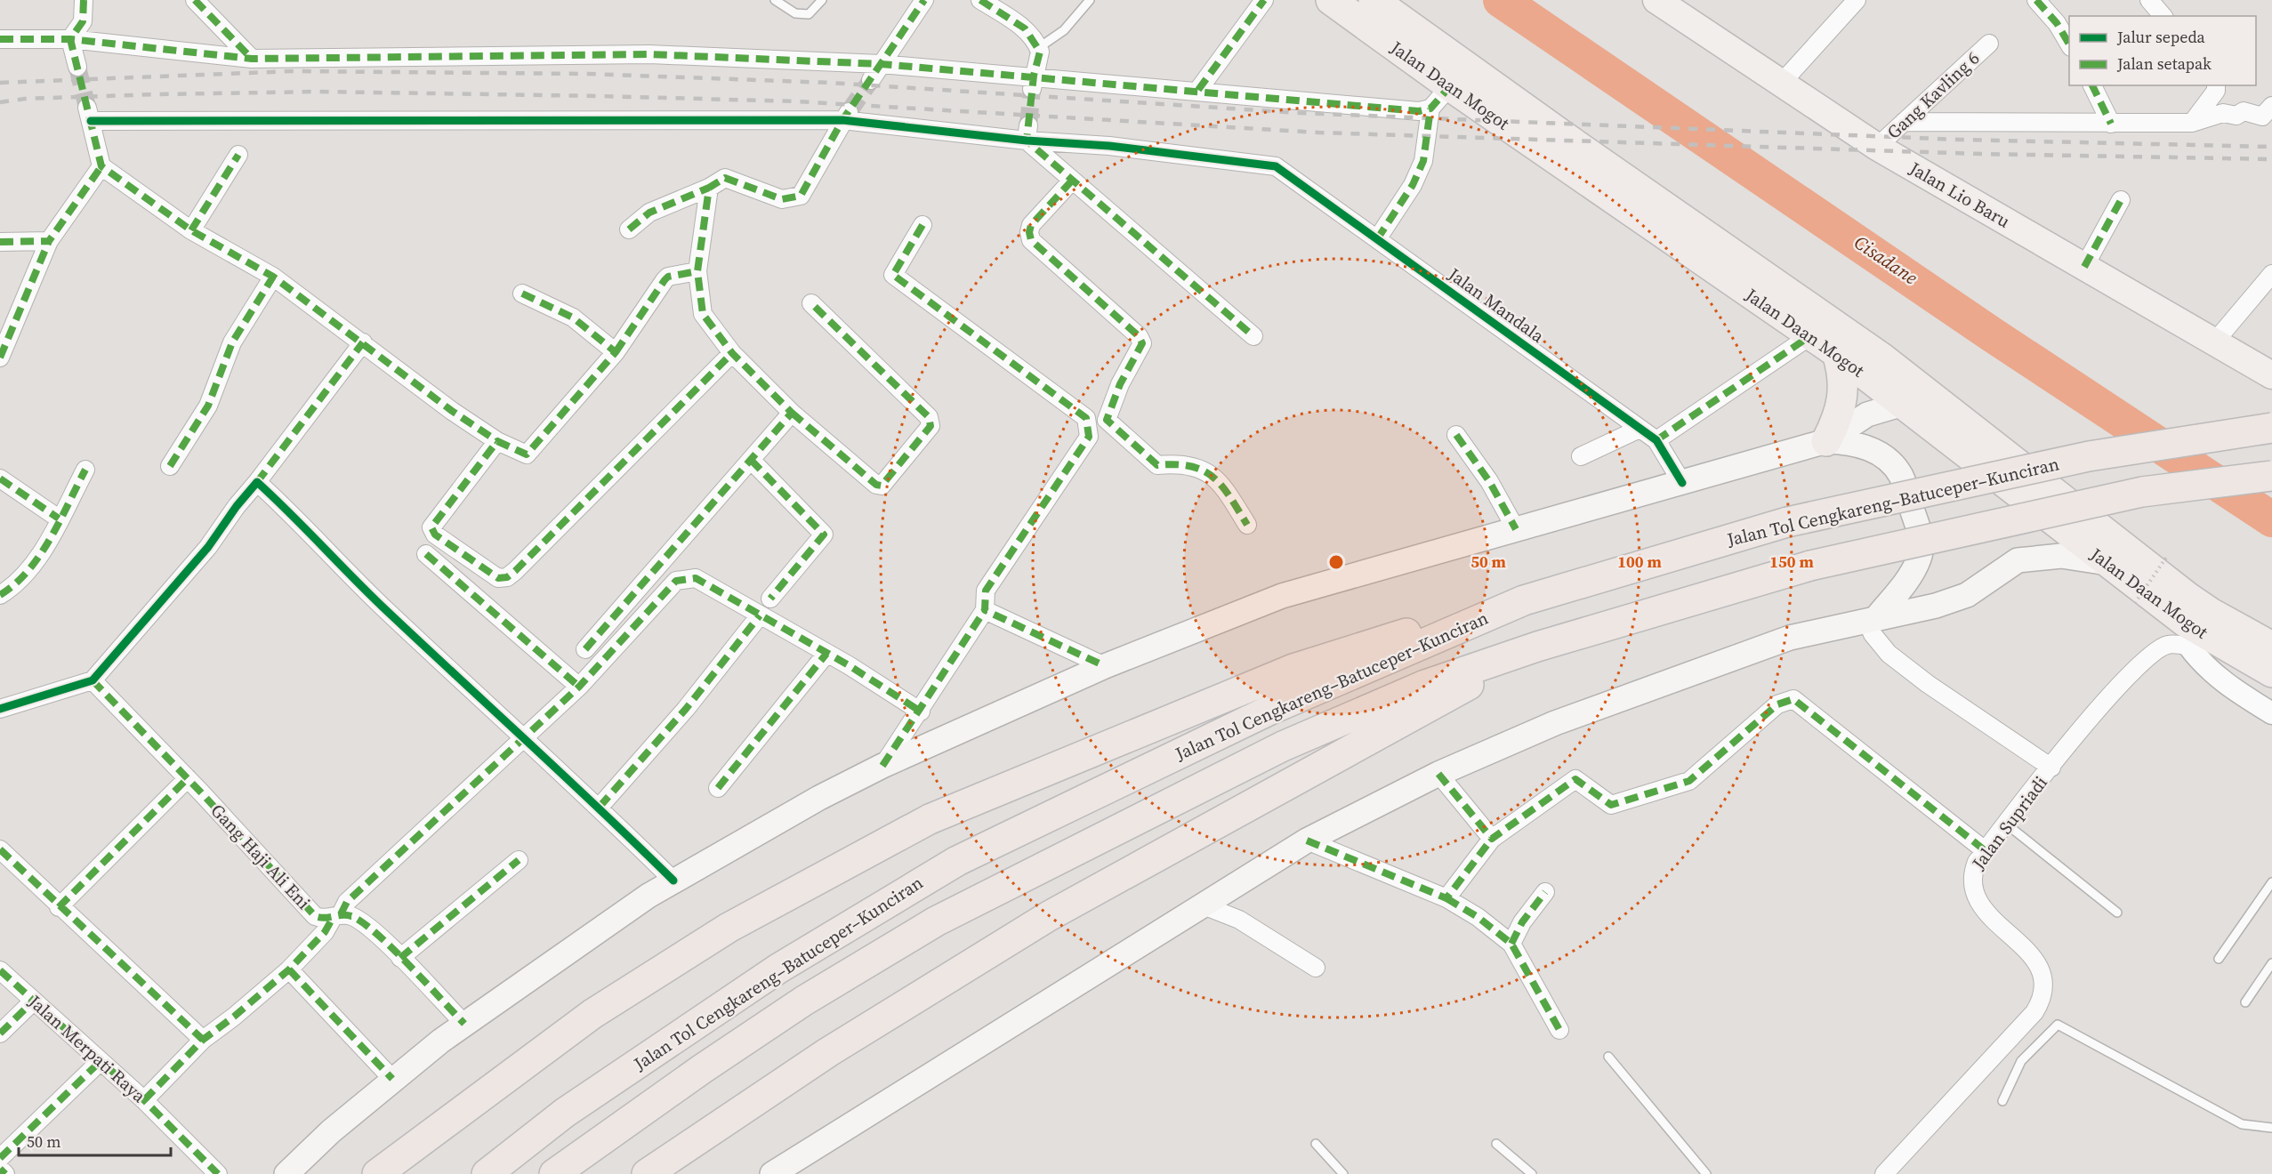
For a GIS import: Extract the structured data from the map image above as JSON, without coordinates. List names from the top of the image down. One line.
{"streets":{"highway":["Jalan Daan Mogot","Jalan Tol Cengkareng–Batuceper–Kunciran"],"main road":["Jalan Lio Baru"],"street":["Gang Kavling 6","Jalan Mandala","Jalan Supriadi","Gang Haji Ali Eni","Jalan Merpati Raya"]},"crossings":[["Jalan Daan Mogot","Jalan Supriadi"],["Gang Kavling 6","Jalan Lio Baru"]],"water":["Cisadane"],"legend":["Jalur sepeda","Jalan setapak"],"scale_bar":"50 m","rings":["50 m","100 m","150 m"]}
